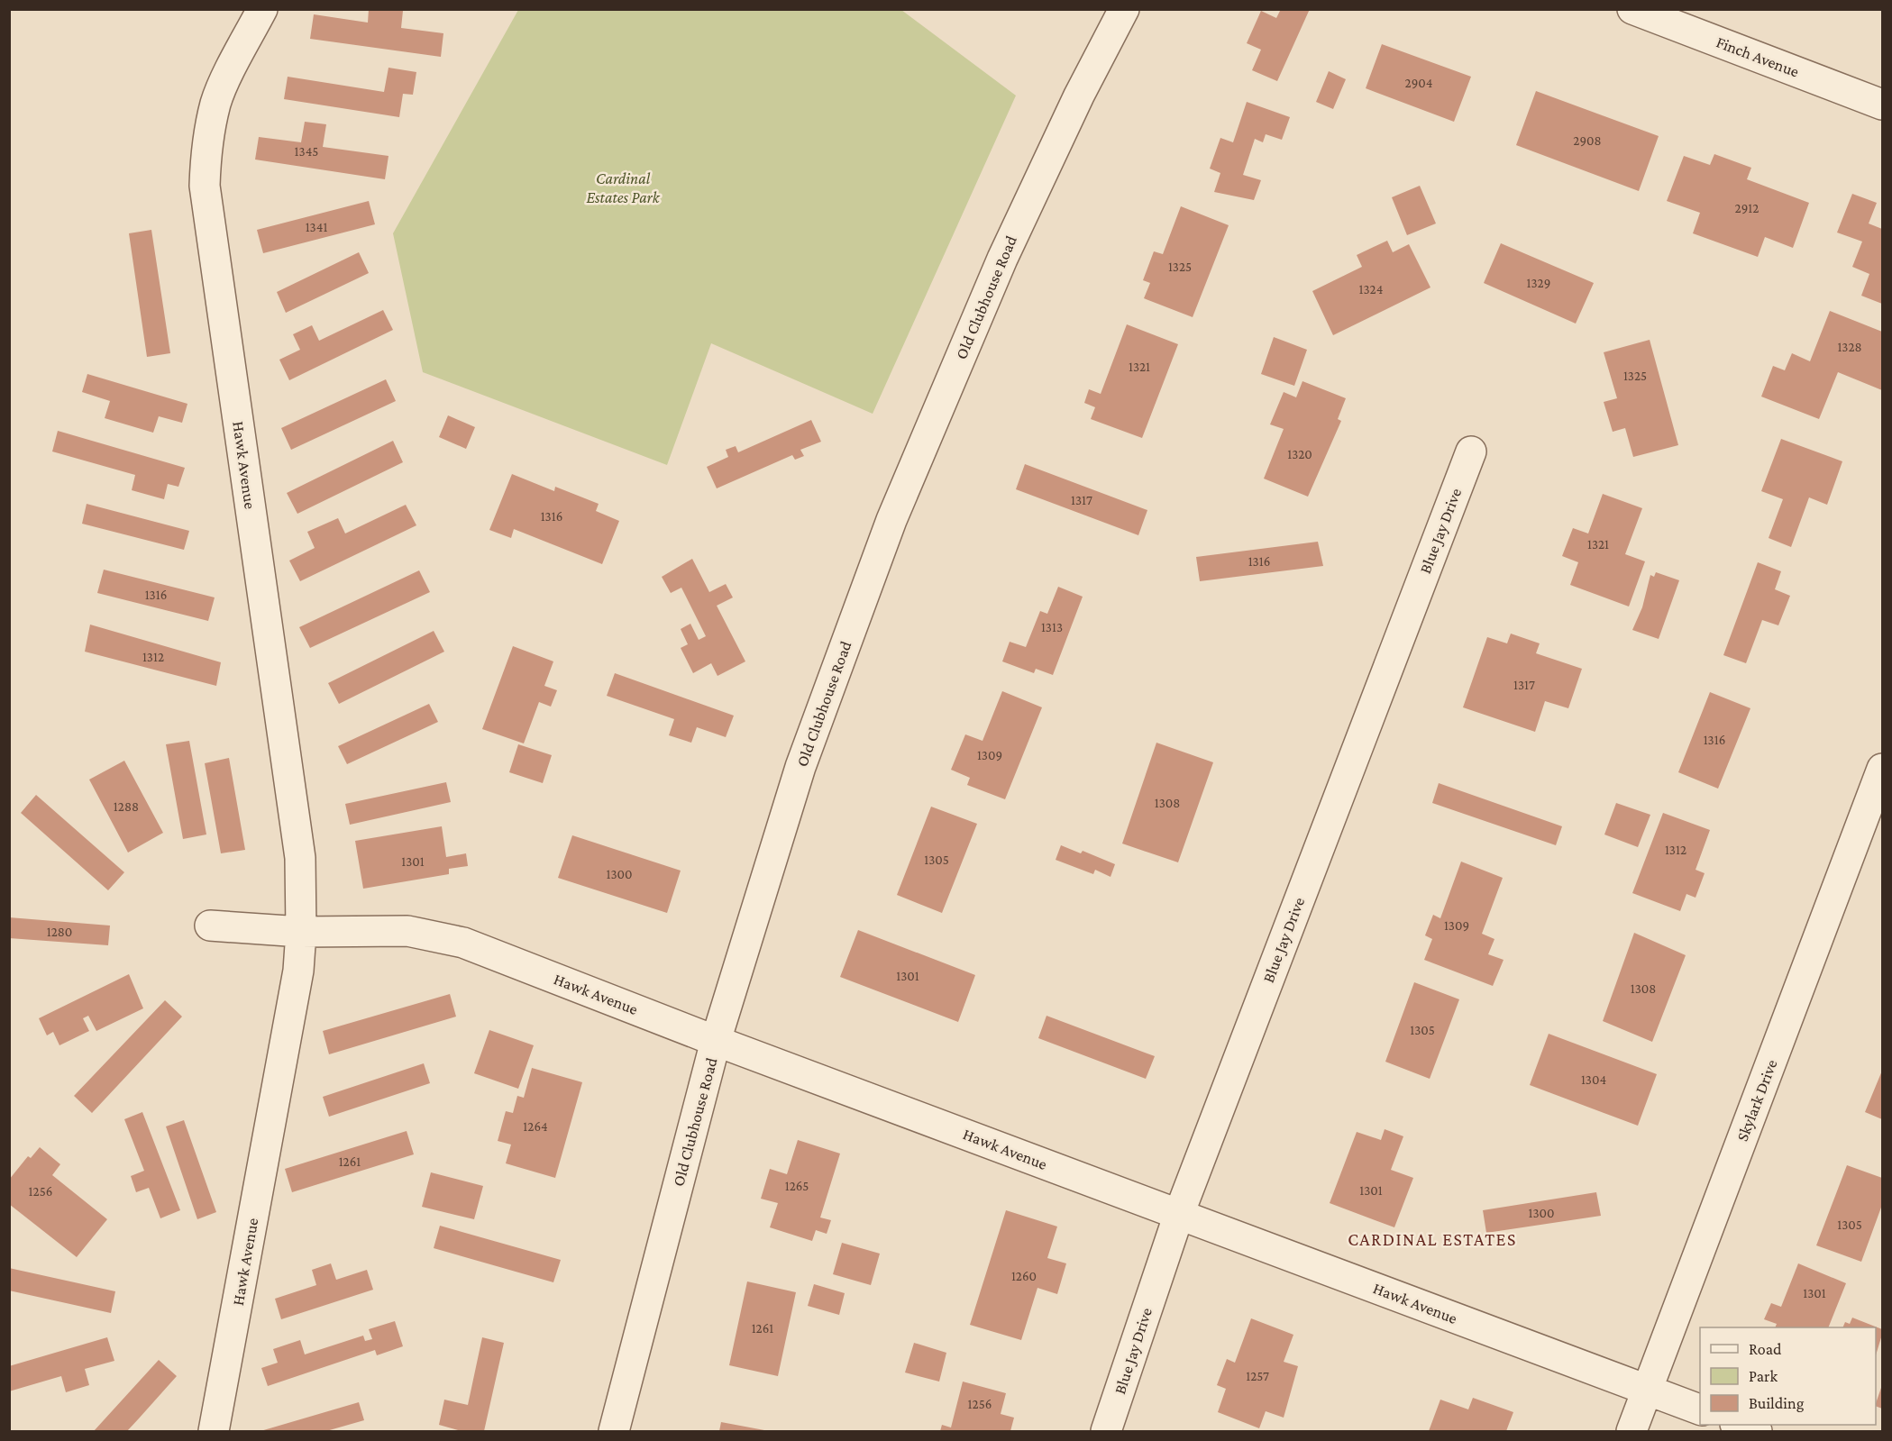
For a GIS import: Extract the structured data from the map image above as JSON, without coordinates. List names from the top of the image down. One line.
{"streets":{"street":["Finch Avenue","Old Clubhouse Road","Hawk Avenue","Blue Jay Drive","Skylark Drive"]},"crossings":[["Old Clubhouse Road","Hawk Avenue"],["Hawk Avenue","Blue Jay Drive"],["Hawk Avenue","Skylark Drive"]],"districts":["CARDINAL ESTATES"],"parks":["Cardinal Estates Park"],"house_numbers":["2904","2908","1345","2912","1341","1325","1329","1324","1328","1321","1325","1320","1317","1316","1321","1316","1316","1313","1312","1317","1316","1309","1308","1288","1312","1305","1301","1300","1309","1280","1301","1308","1305","1304","1264","1261","1265","1301","1256","1300","1305","1260","1301","1261","1257","1256"],"legend":["Road","Park","Building"]}
